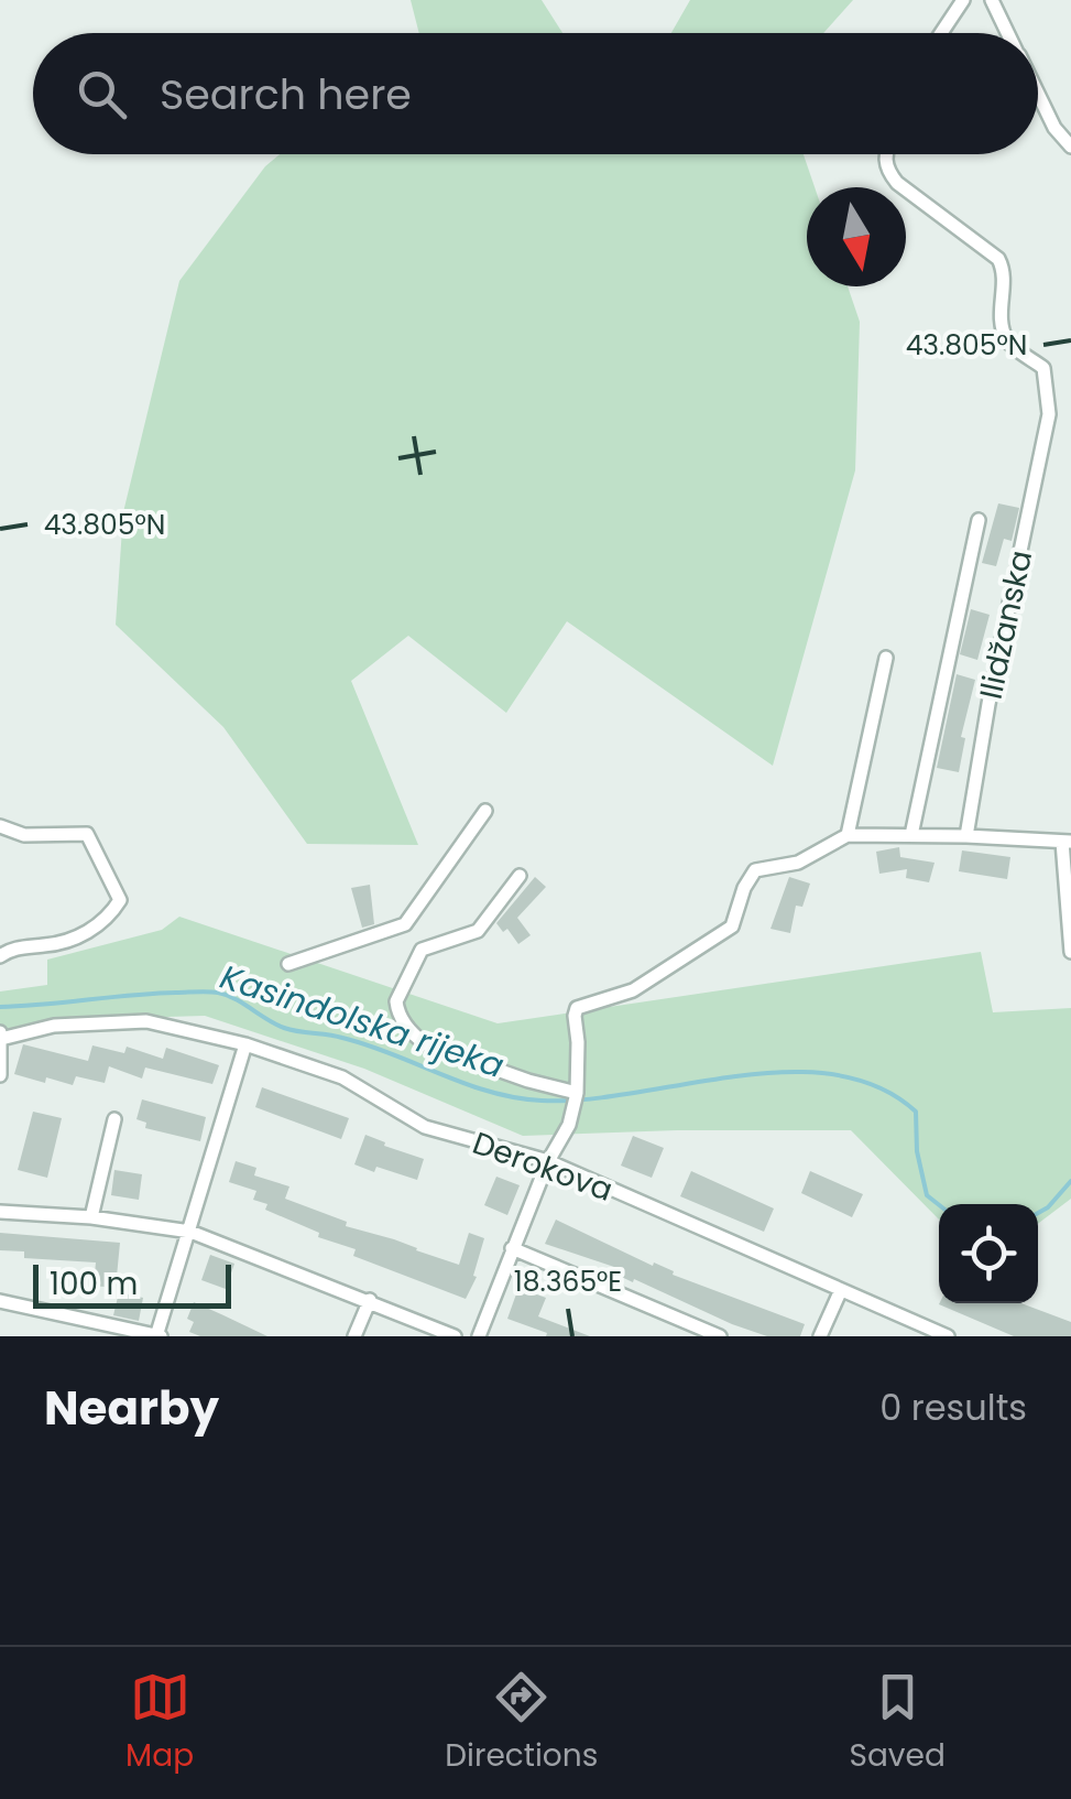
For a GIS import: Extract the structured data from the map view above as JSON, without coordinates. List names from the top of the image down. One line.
{"streets":{"street":["Ilidžanska","Derokova"]},"water":["Kasindolska rijeka"],"scale_bar":"100 m","north":"bottom","page":{"search":"Search here","scale":"100 m","heading":["Nearby","0 results"],"nav":["Map","Directions","Saved"]},"coordinates":["43.805°N","18.365°E"]}
